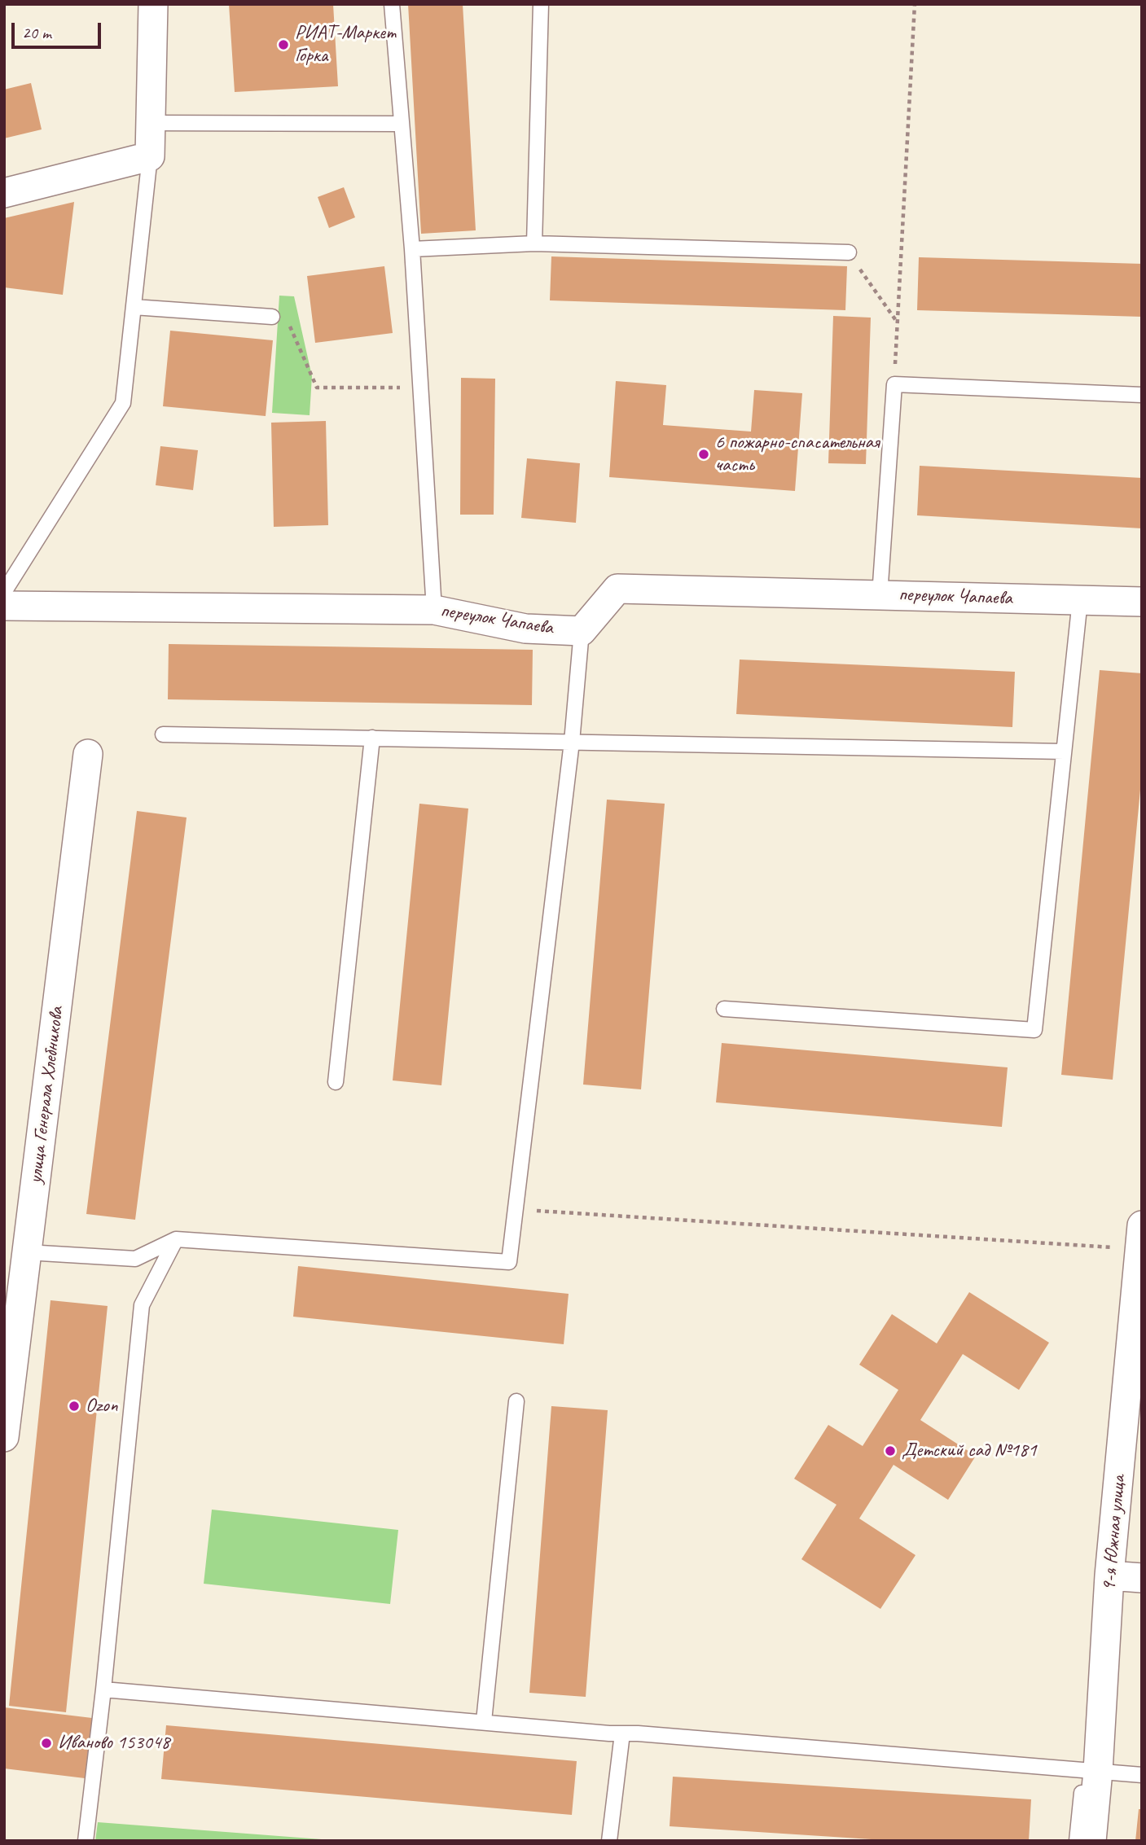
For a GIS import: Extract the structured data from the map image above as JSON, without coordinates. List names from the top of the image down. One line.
{"streets":{"street":["переулок Чапаева","улица Генерала Хлебникова","9-я Южная улица"]},"places":["РИАТ-Маркет Горка","6 пожарно-спасательная часть","Ozon","Детский сад №181","Иваново 153048"],"scale_bar":"20 m"}
